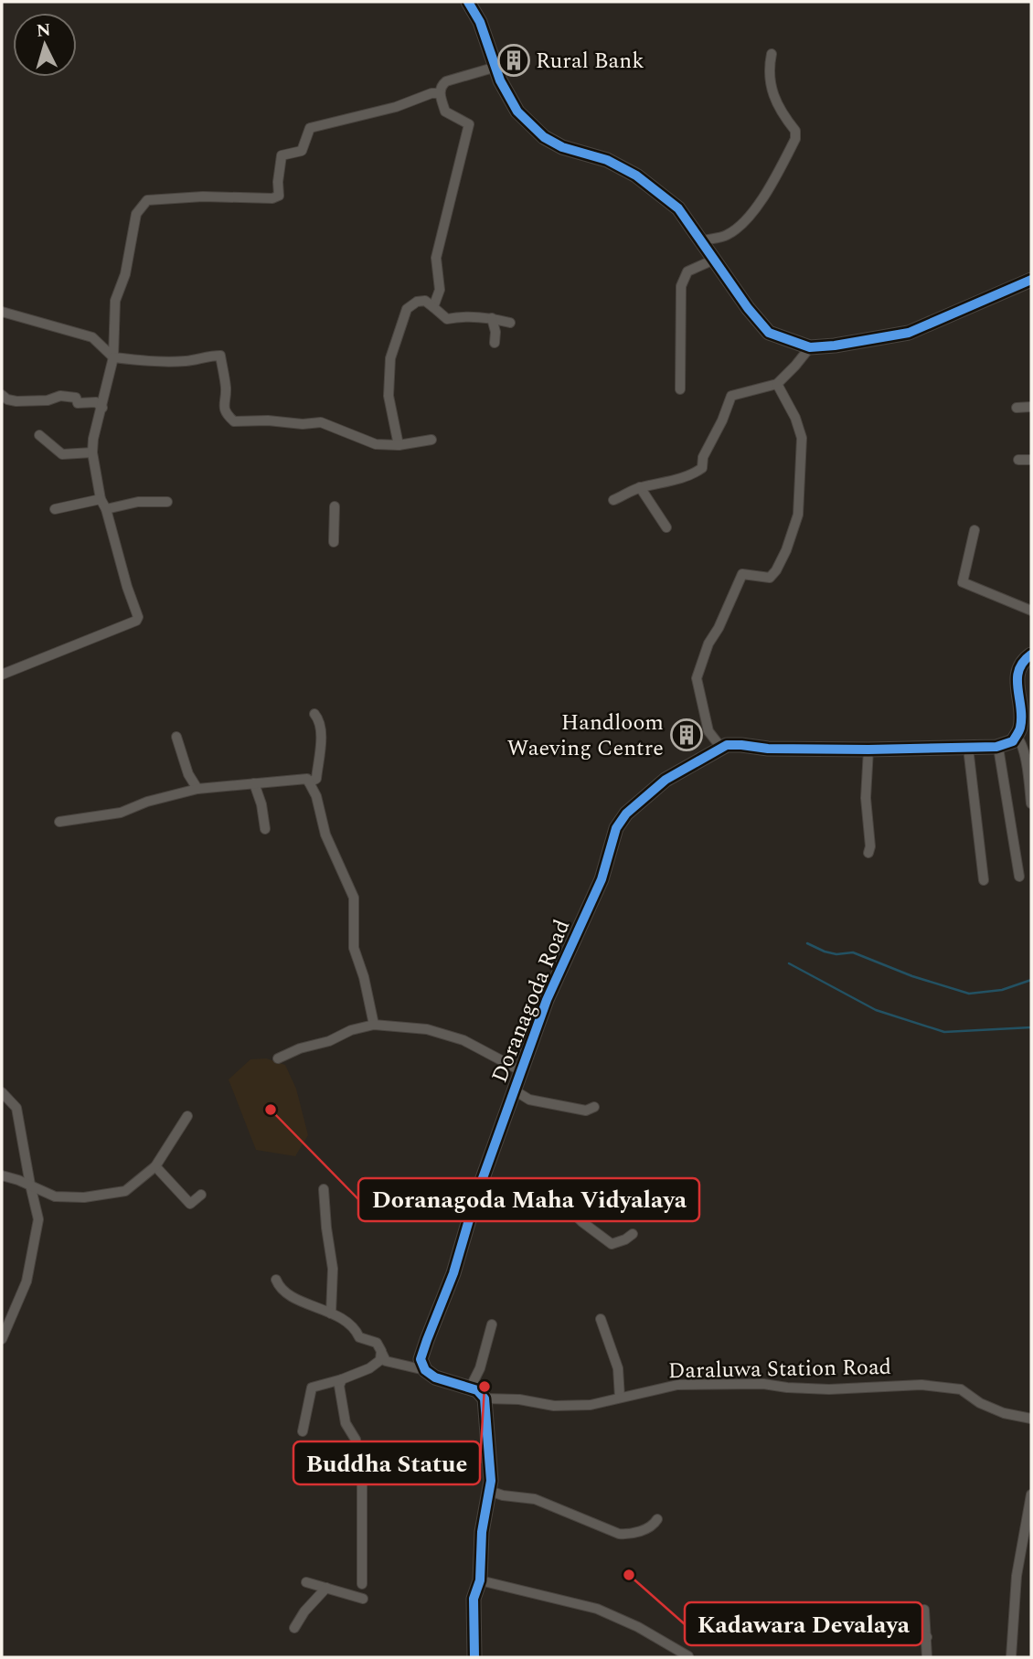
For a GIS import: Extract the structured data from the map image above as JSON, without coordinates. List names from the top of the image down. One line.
{"streets":{"street":["Doranagoda Road","Daraluwa Station Road"]},"places":{"building":["Rural Bank","Handloom Waeving Centre"],"other":["Doranagoda Maha Vidyalaya","Buddha Statue","Kadawara Devalaya"]},"north":"top"}
